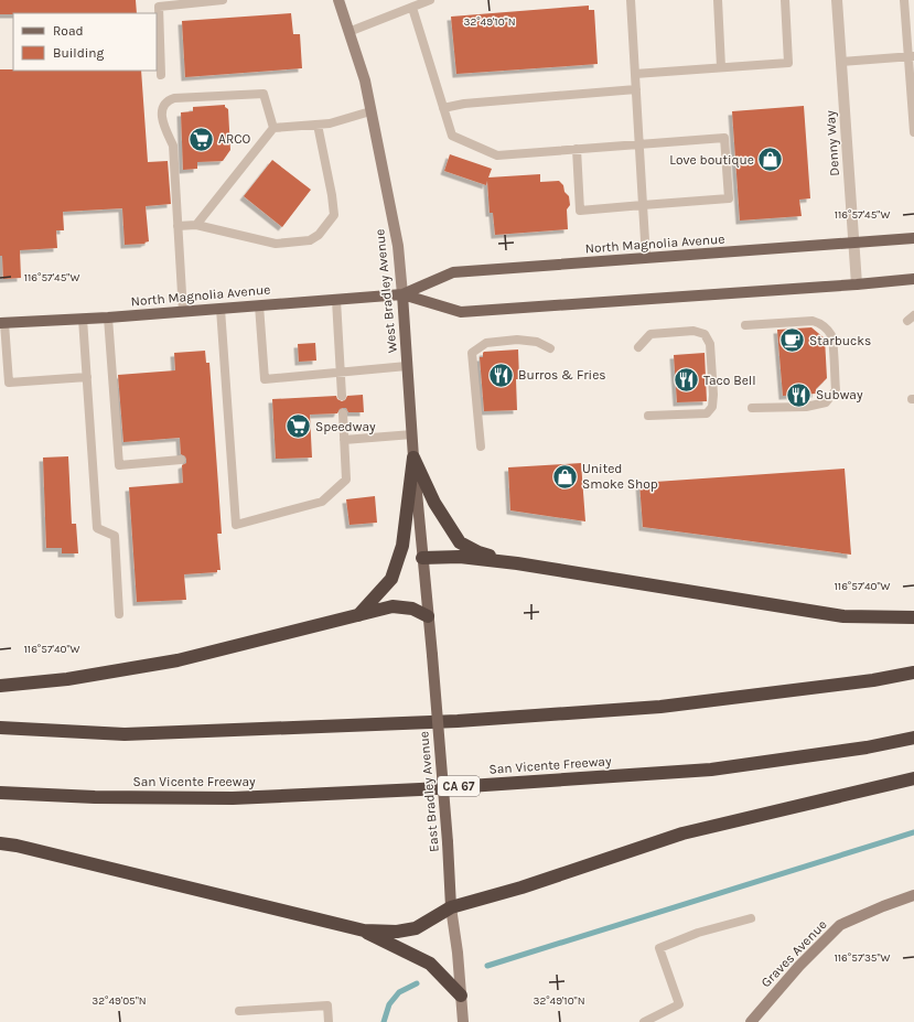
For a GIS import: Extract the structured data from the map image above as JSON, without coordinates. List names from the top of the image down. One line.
{"streets":{"highway":["San Vicente Freeway","CA 67"],"main road":["North Magnolia Avenue","West Bradley Avenue","East Bradley Avenue","Graves Avenue"],"street":["Denny Way"]},"crossings":[["Denny Way","North Magnolia Avenue"],["North Magnolia Avenue","West Bradley Avenue"],["West Bradley Avenue","East Bradley Avenue"]],"places":{"supermarket":["ARCO","Speedway"],"shop":["Love boutique","United Smoke Shop"],"cafe":["Starbucks"],"restaurant":["Burros & Fries","Taco Bell","Subway"]},"legend":["Road","Building"],"coordinates":["32°49'10\"N","116°57'45\"W","116°57'40\"W","116°57'35\"W","32°49'05\"N"]}
